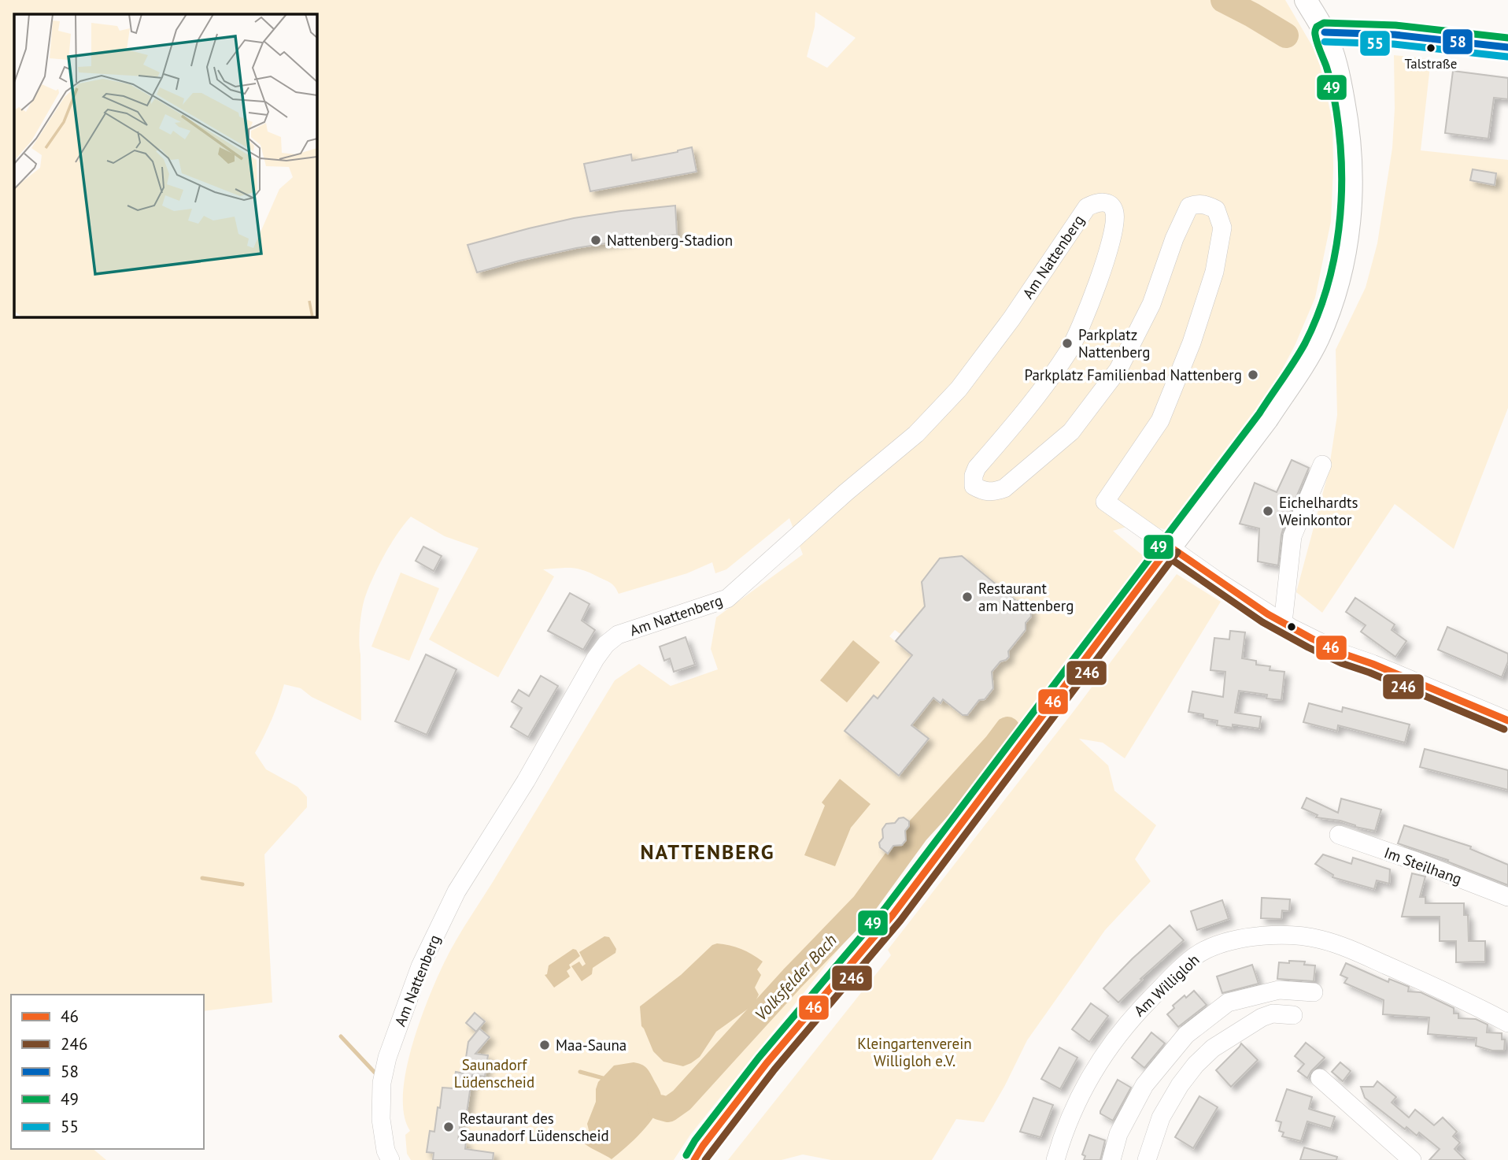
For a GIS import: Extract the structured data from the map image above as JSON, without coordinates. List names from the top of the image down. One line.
{"streets":{"street":["Am Nattenberg","Im Steilhang","Am Willigloh"]},"districts":["NATTENBERG"],"water":["Volksfelder Bach"],"parks":["Kleingartenverein Willigloh e.V.","Saunadorf Lüdenscheid"],"places":["Talstraße","Nattenberg-Stadion","Parkplatz Nattenberg","Parkplatz Familienbad Nattenberg","Eichelhardts Weinkontor","Restaurant am Nattenberg","Maa-Sauna","Restaurant des Saunadorf Lüdenscheid"],"lines":["transit line 49","transit line 58","transit line 55","transit line 46","transit line 246"],"legend":["46","246","58","49","55"]}
